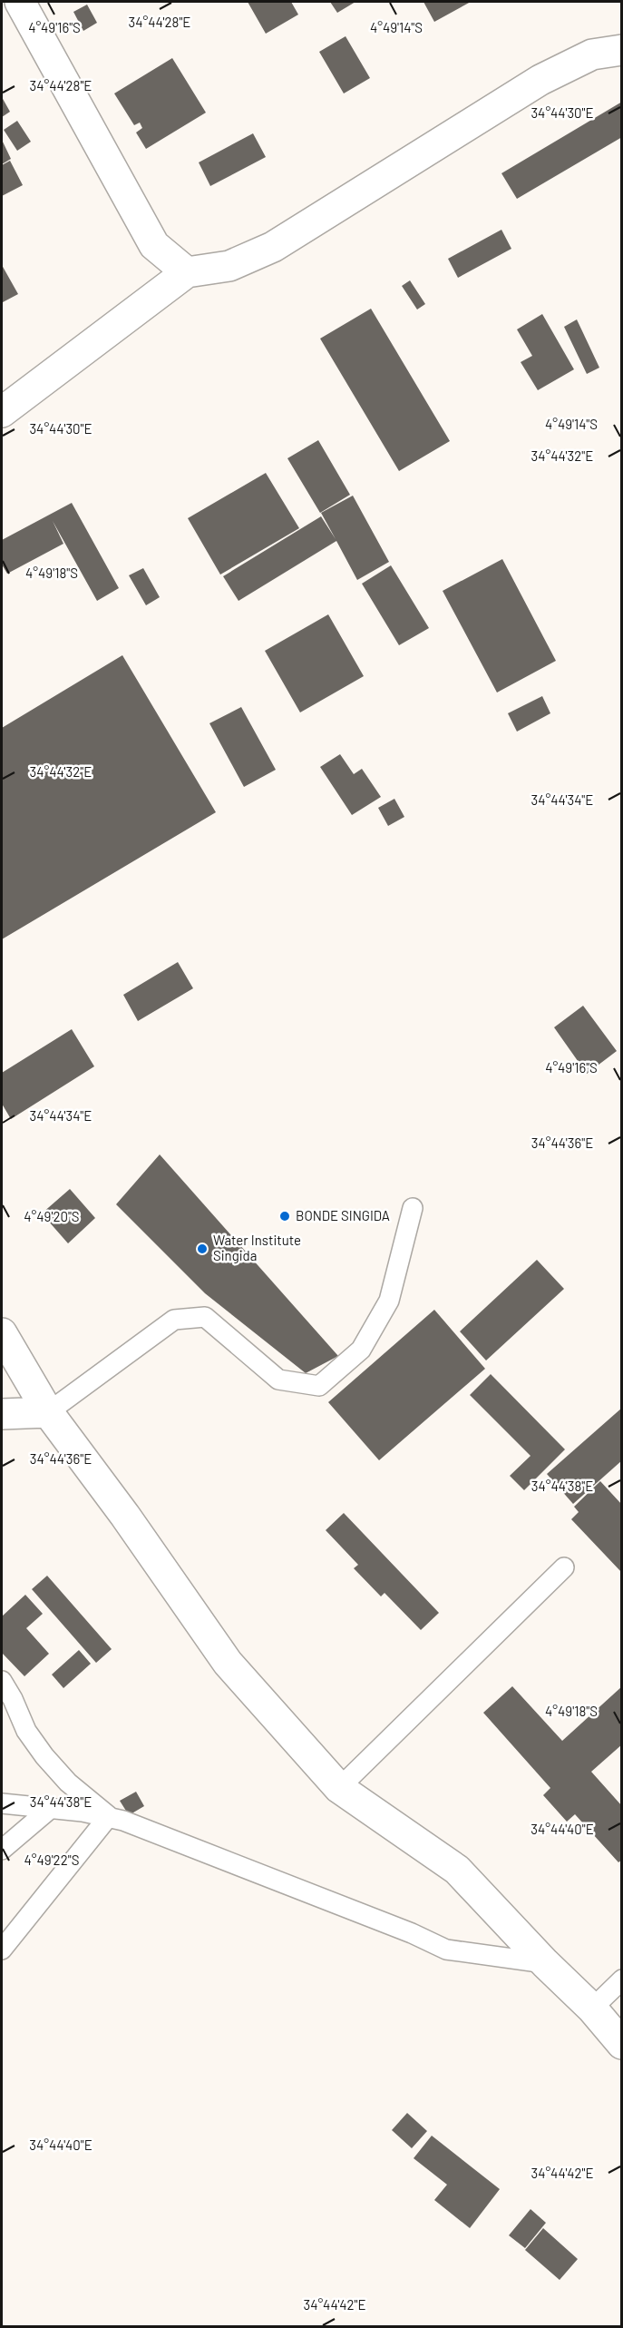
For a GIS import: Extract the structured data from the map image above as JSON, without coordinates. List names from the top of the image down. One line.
{"places":["BONDE SINGIDA","Water Institute Singida"],"coordinates":["34°44'28\"E","4°49'16\"S","4°49'14\"S","34°44'30\"E","34°44'32\"E","4°49'18\"S","34°44'34\"E","34°44'36\"E","4°49'20\"S","34°44'38\"E","34°44'40\"E","4°49'22\"S","34°44'42\"E"]}
